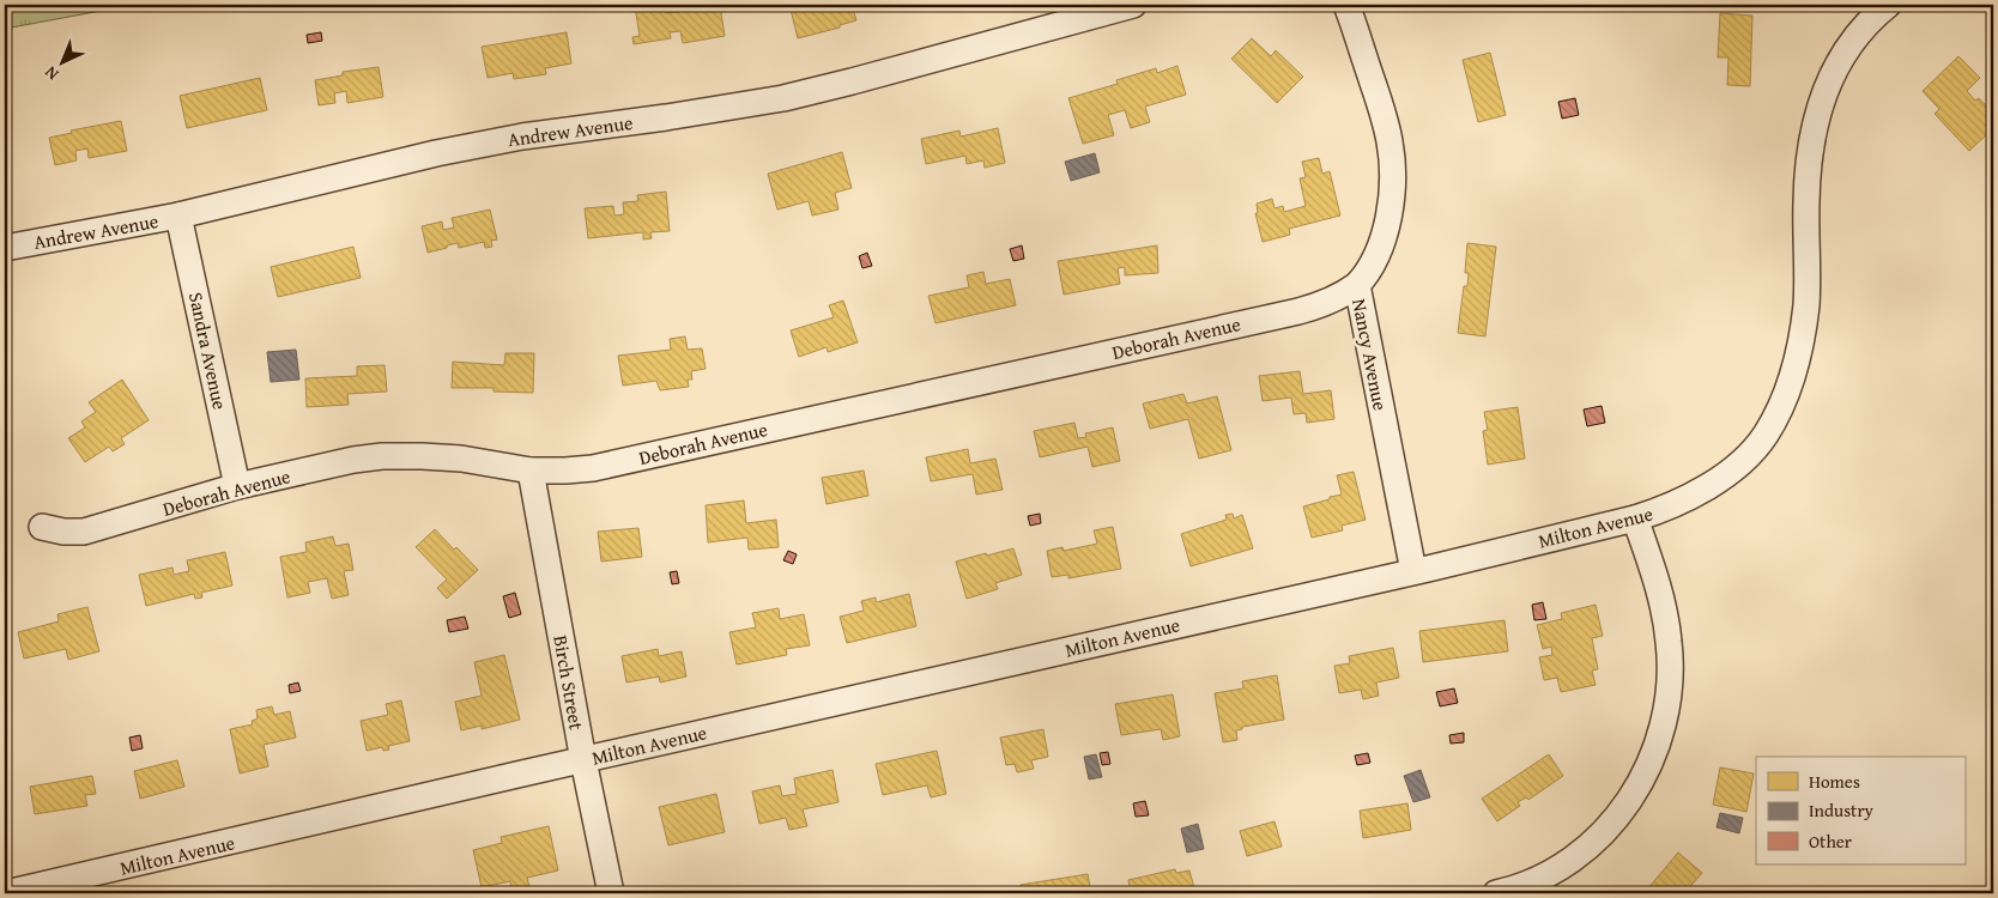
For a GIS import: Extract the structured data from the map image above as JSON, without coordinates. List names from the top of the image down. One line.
{"streets":{"street":["Andrew Avenue","Deborah Avenue","Sandra Avenue","Nancy Avenue","Milton Avenue","Birch Street"]},"crossings":[["Andrew Avenue","Sandra Avenue"],["Deborah Avenue","Sandra Avenue"],["Deborah Avenue","Nancy Avenue"],["Deborah Avenue","Birch Street"],["Nancy Avenue","Milton Avenue"],["Milton Avenue","Birch Street"]],"legend":["Homes","Industry","Other"],"north":"bottom left"}
